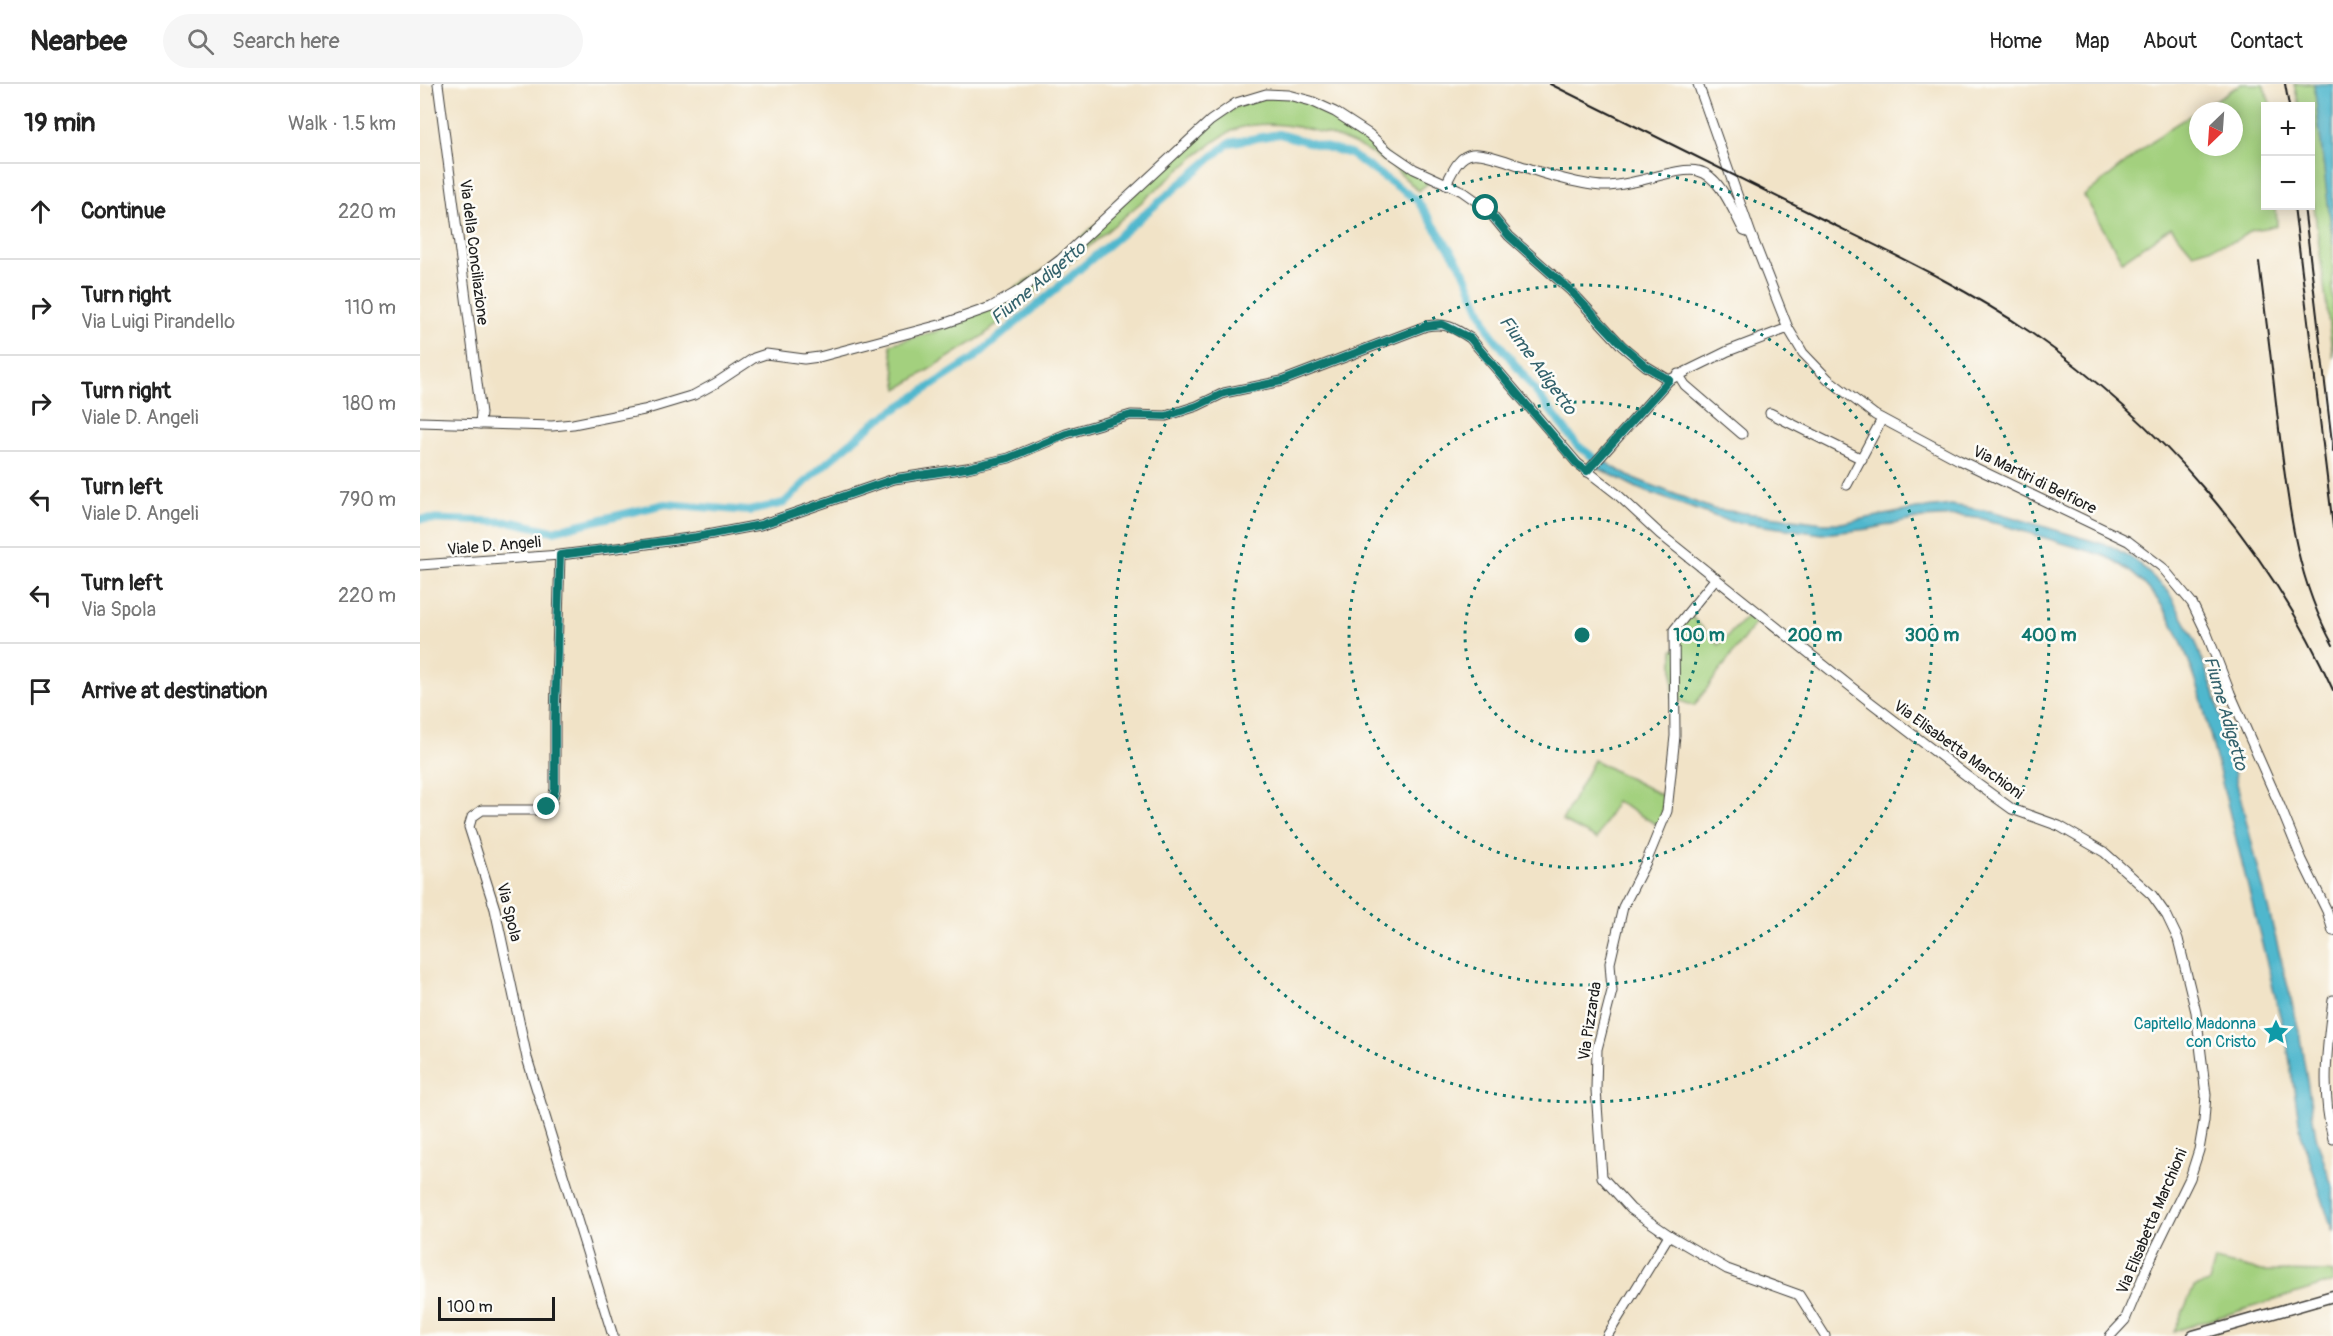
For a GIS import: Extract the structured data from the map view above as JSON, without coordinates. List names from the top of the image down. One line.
{"streets":{"street":["Via della Conciliazione","Via Martiri di Belfiore","Viale D. Angeli","Via Elisabetta Marchioni","Via Spola","Via Pizzarda"]},"crossings":[["Viale D. Angeli","Via Elisabetta Marchioni"],["Viale D. Angeli","Via Spola"],["Via Elisabetta Marchioni","Via Pizzarda"]],"water":["Fiume Adigetto"],"places":{"place":["Capitello Madonna con Cristo"]},"scale_bar":"100 m","north":"bottom left","page":{"header":"Nearbee","search":"Search here","nav":["Home","Map","About","Contact"],"heading":["19 min","Walk · 1.5 km"],"map_buttons":["+","−"],"list":[["Continue","220 m"],["Turn right","Via Luigi Pirandello","110 m"],["Turn right","Viale D. Angeli","180 m"],["Turn left","Viale D. Angeli","790 m"],["Turn left","Via Spola","220 m"],"Arrive at destination"],"scale":"100 m"},"rings":["100 m","200 m","300 m","400 m"]}
